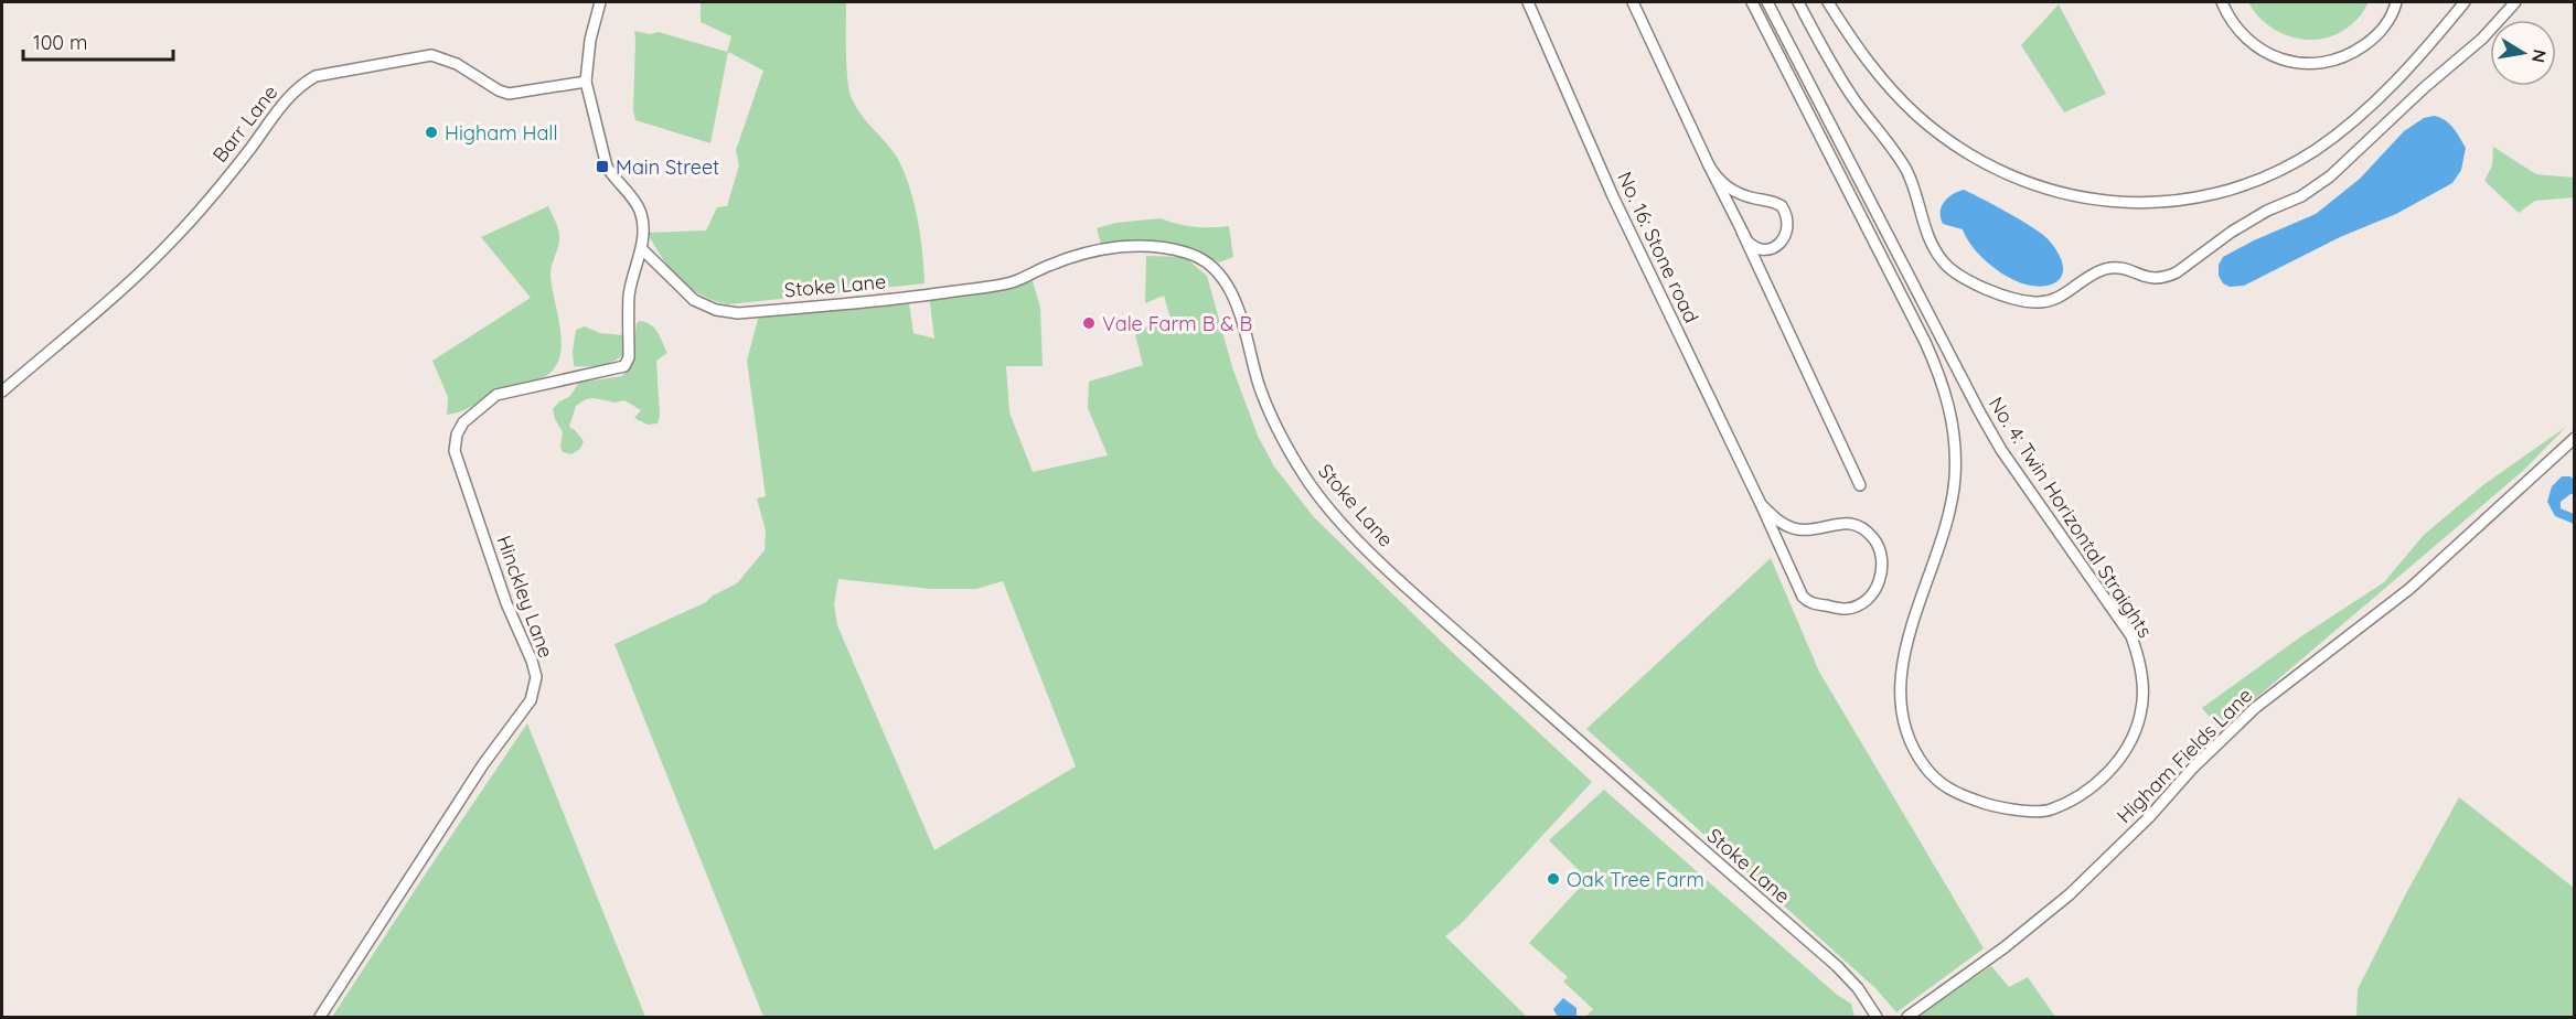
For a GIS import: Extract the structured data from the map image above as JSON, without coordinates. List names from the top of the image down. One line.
{"streets":{"street":["Barr Lane","No. 16: Stone road","Stoke Lane","No. 4: Twin Horizontal Straights","Hinckley Lane","Higham Fields Lane"]},"crossings":[["Stoke Lane","Hinckley Lane"]],"places":{"other":["Higham Hall","Vale Farm B & B","Oak Tree Farm"],"transit":["Main Street"]},"scale_bar":"100 m","north":"right"}
